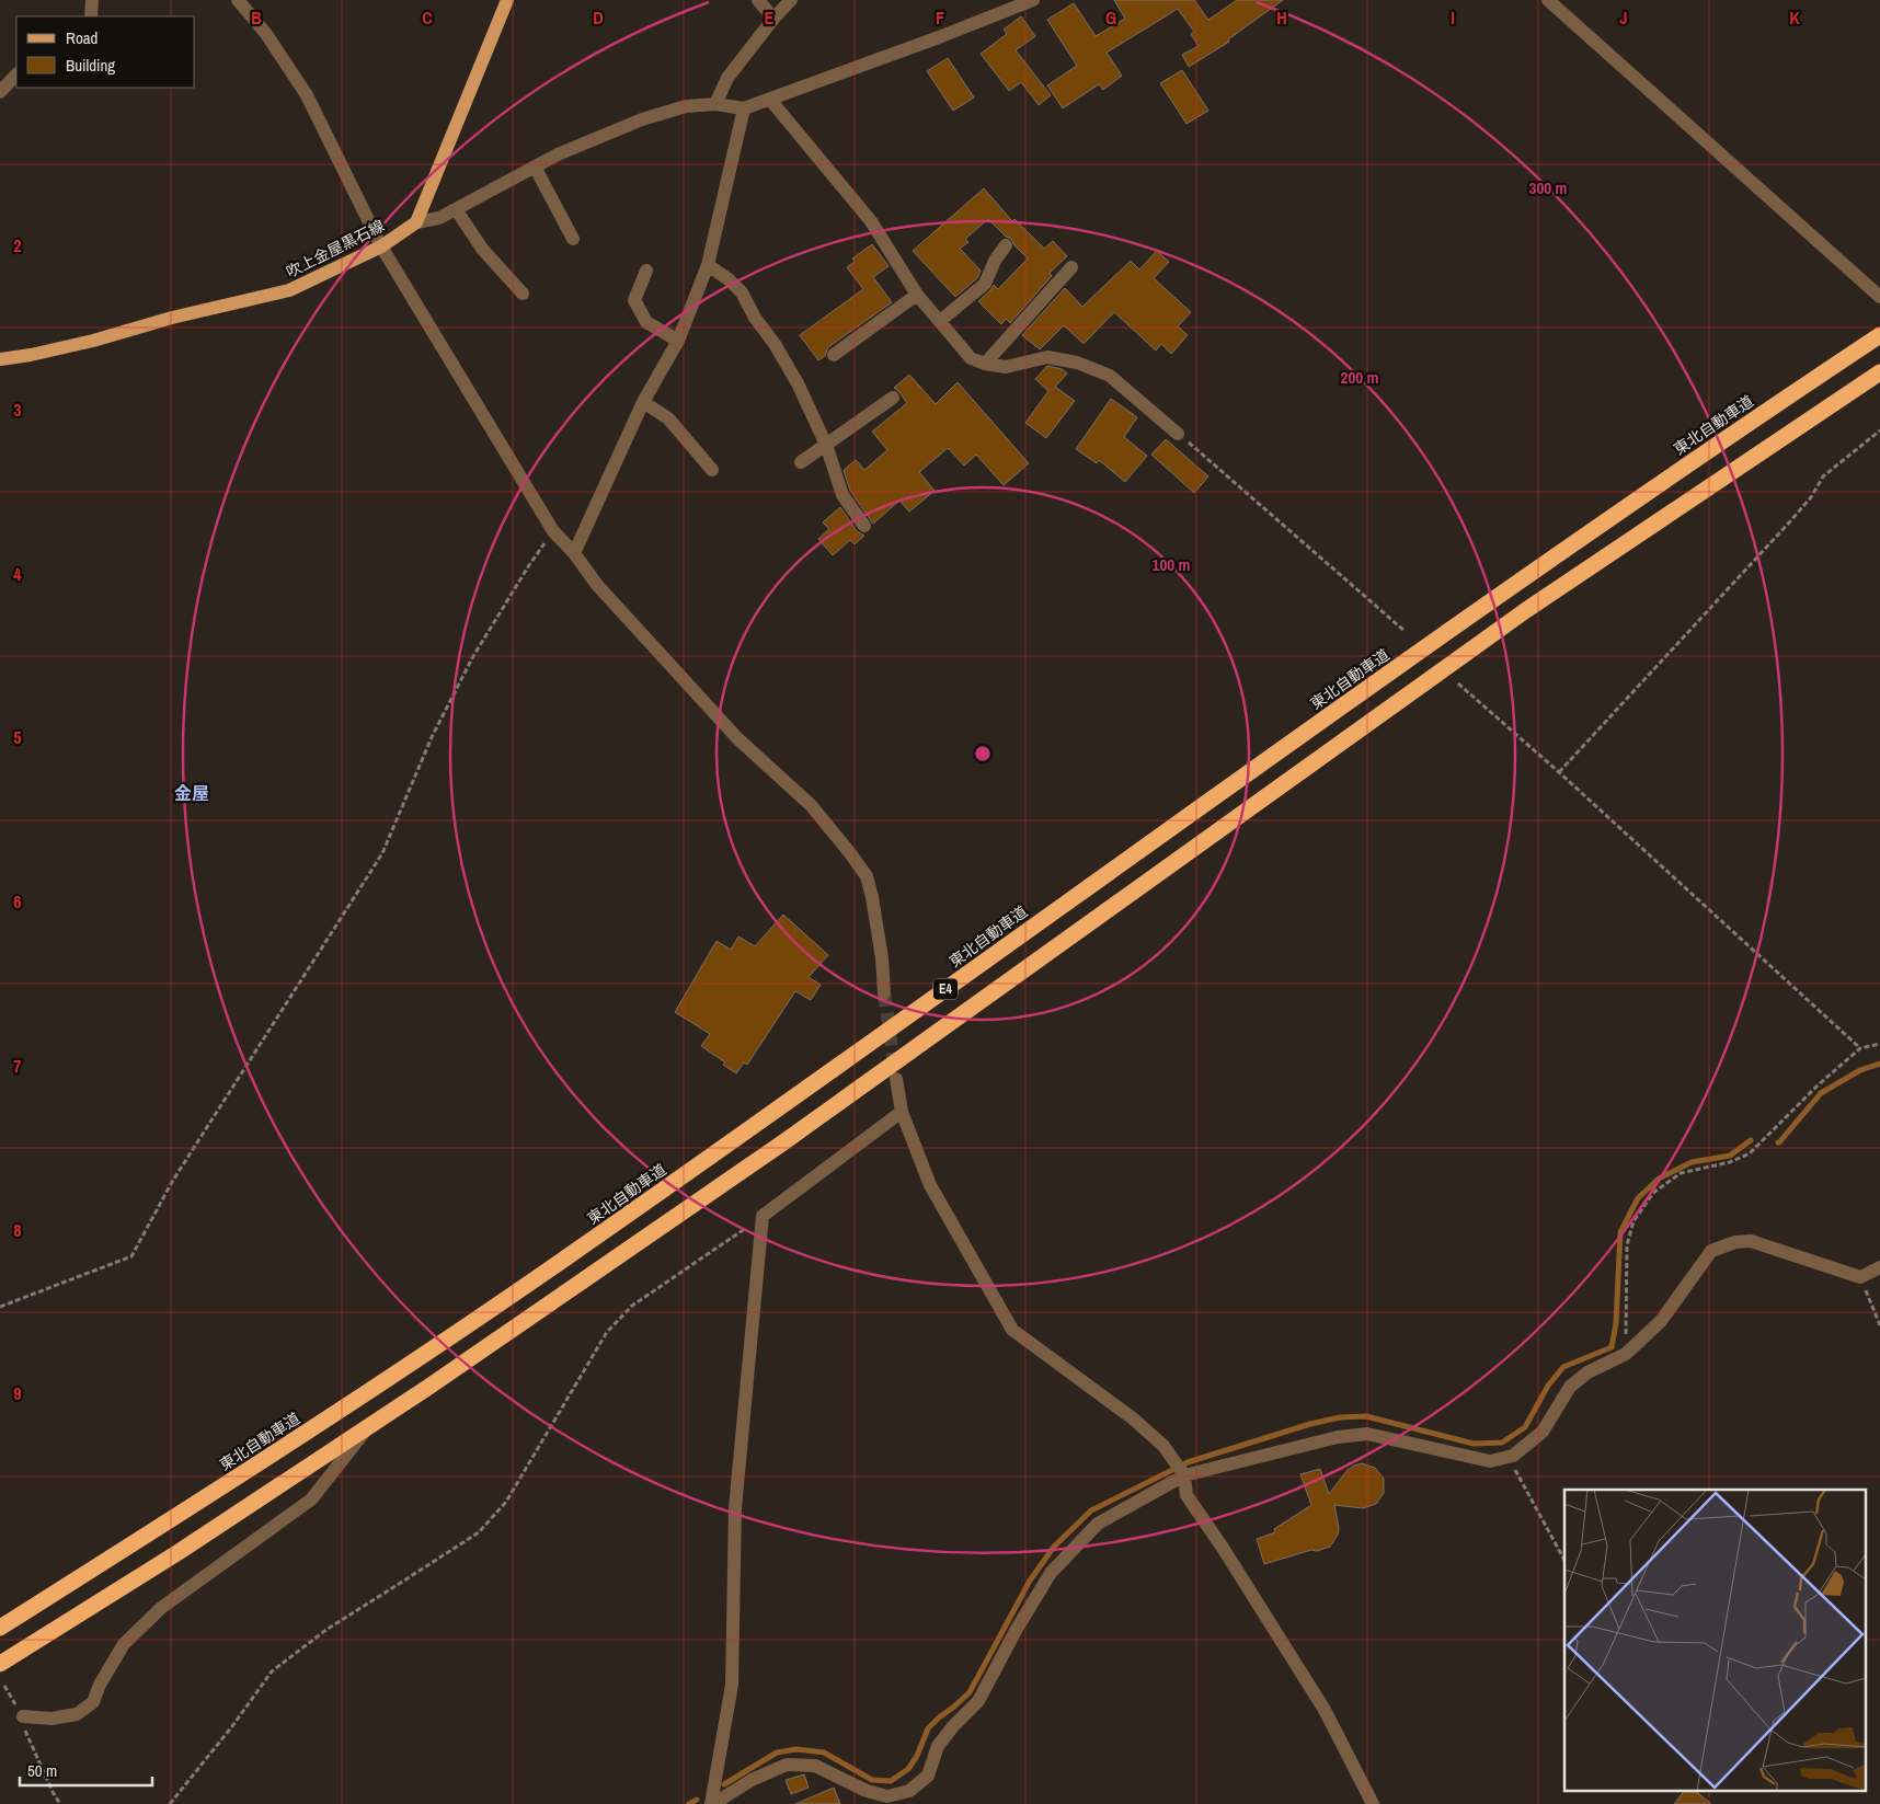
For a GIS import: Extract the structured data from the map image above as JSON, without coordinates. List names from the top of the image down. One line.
{"streets":{"highway":["東北自動車道","E4"],"main road":["吹上金屋黒石線"]},"districts":["金屋"],"legend":["Road","Building"],"scale_bar":"50 m","grid":{"columns":["B","C","D","E","F","G","H","I","J","K"],"rows":["2","3","4","5","6","7","8","9"]},"rings":["300 m","200 m","100 m"]}
